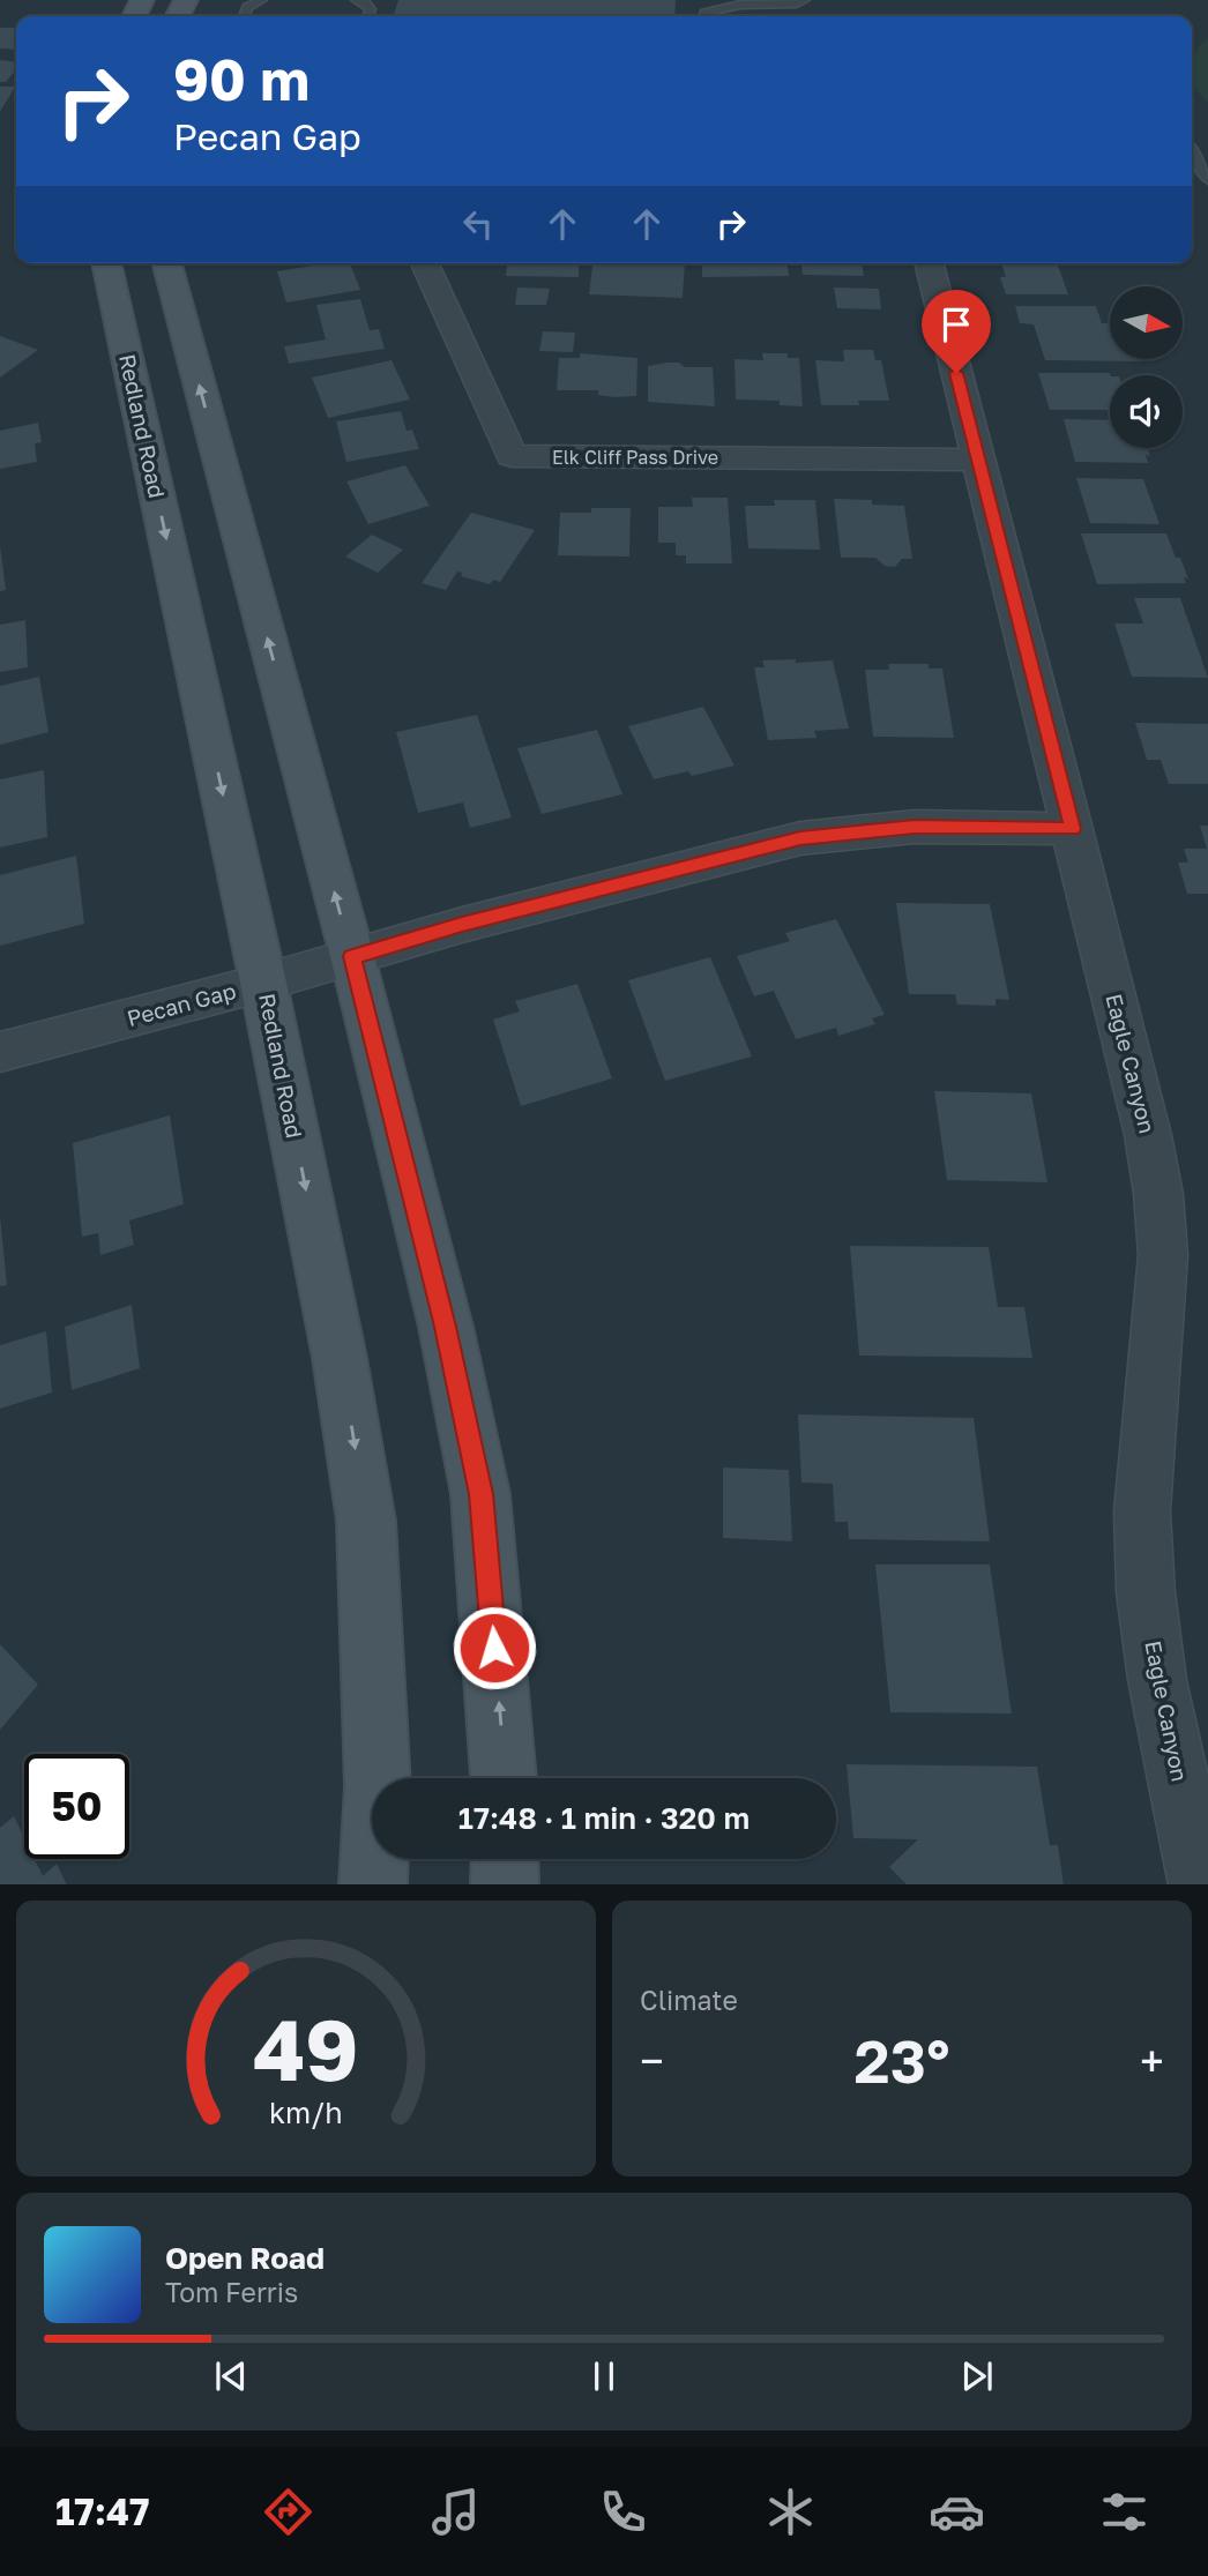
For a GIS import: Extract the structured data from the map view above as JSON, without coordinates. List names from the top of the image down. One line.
{"streets":{"main road":["Redland Road"],"street":["Elk Cliff Pass Drive","Pecan Gap","Eagle Canyon"]},"crossings":[["Redland Road","Pecan Gap"],["Elk Cliff Pass Drive","Eagle Canyon"],["Pecan Gap","Eagle Canyon"]],"north":"right","page":{"turn":["90 m","Pecan Gap"],"limit":"50","trip":"17:48 · 1 min · 320 m","tile":"Climate","heat":["−","23°","+"],"song":["Open Road","Tom Ferris"],"tabs":"17:47","gauge":["49","km/h"]}}
